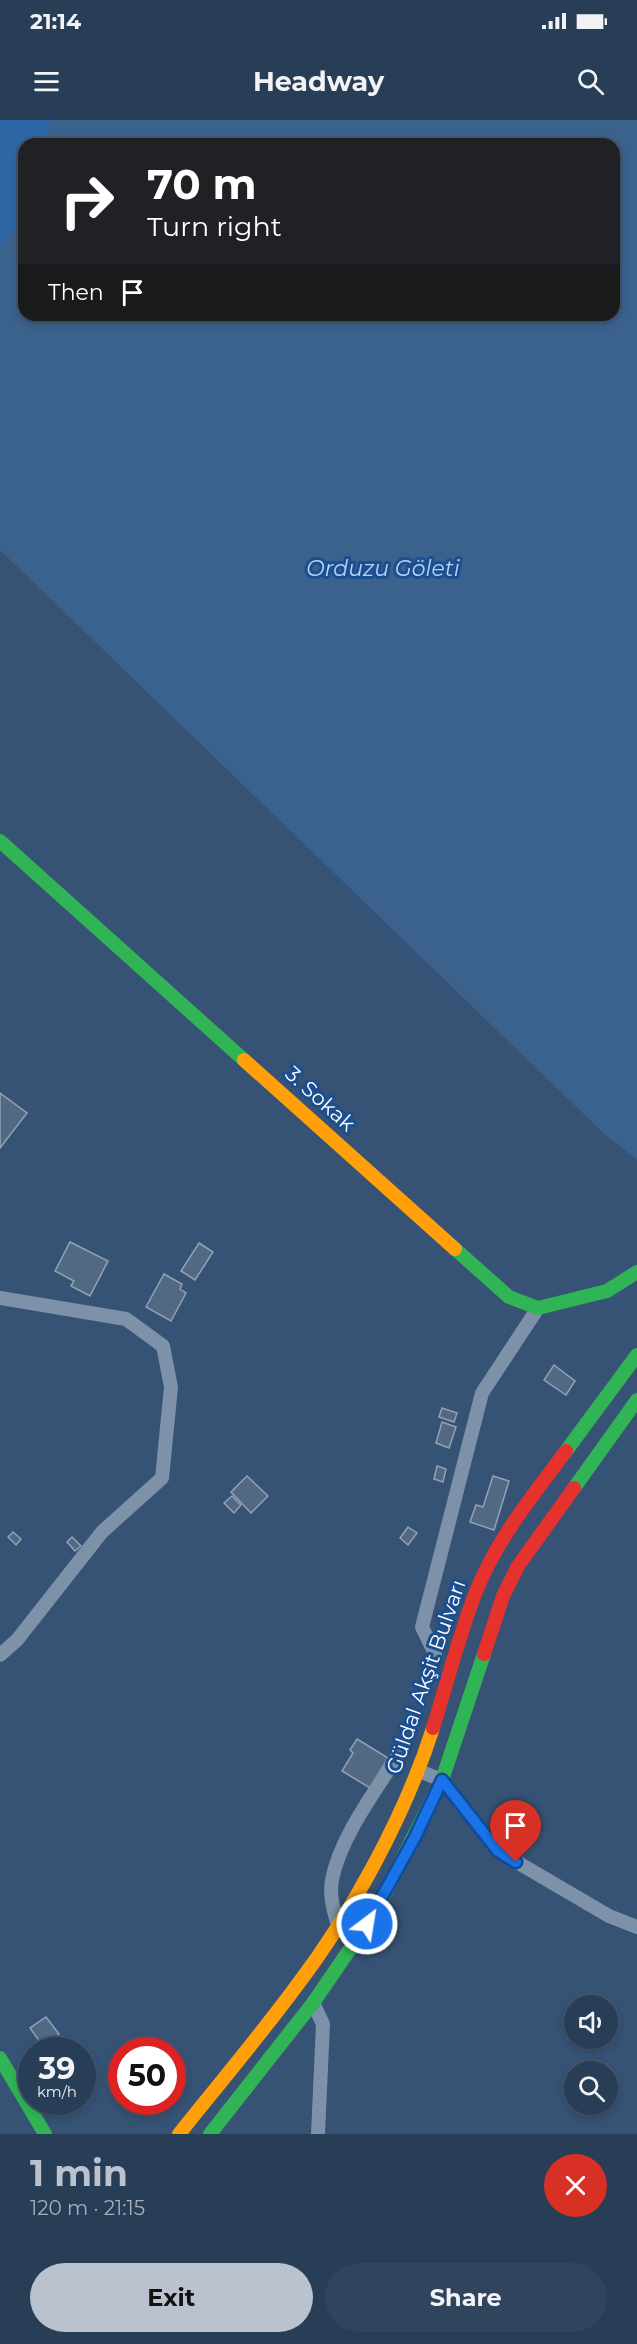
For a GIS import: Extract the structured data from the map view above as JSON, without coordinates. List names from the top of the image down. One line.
{"streets":{"main road":["3. Sokak","Güldal Akşit Bulvarı"]},"water":["Orduzu Göleti"],"page":{"status":"21:14","header":"Headway","turn":["70 m","Turn right"],"then":"Then","speed":"39 km/h","limit":"50","heading":["1 min","120 m · 21:15"],"buttons":["Exit","Share"]}}
